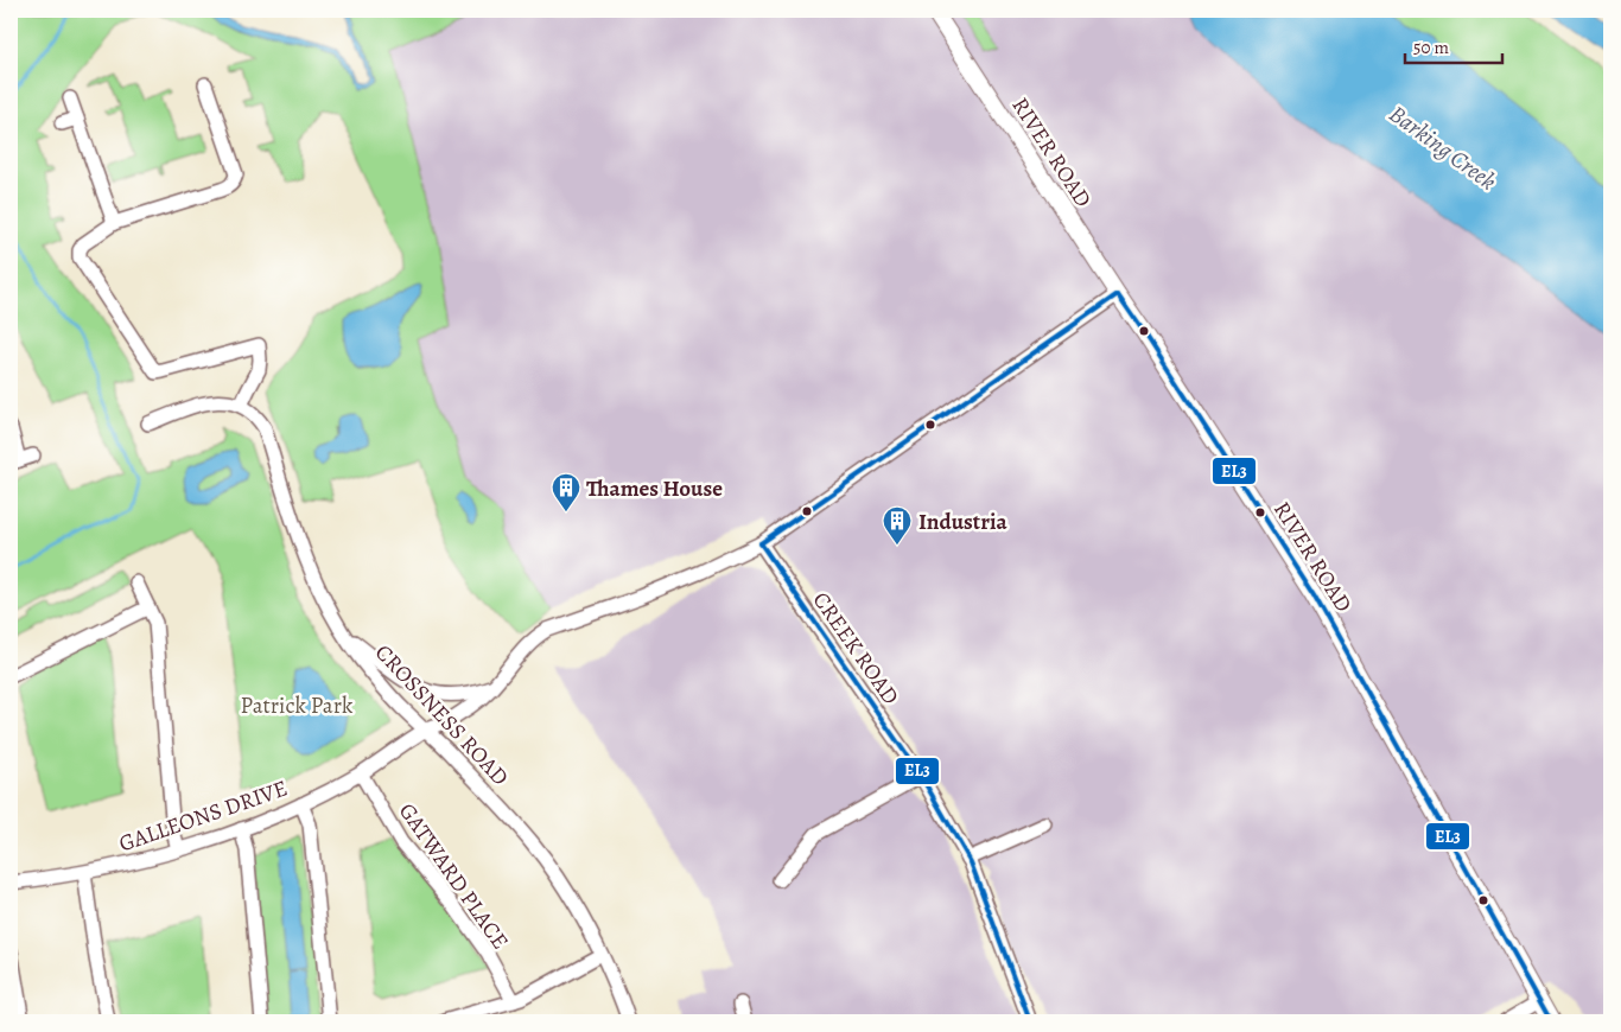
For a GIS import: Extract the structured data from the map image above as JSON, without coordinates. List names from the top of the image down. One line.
{"streets":{"street":["RIVER ROAD","CREEK ROAD","CROSSNESS ROAD","GALLEONS DRIVE","GATWARD PLACE"]},"crossings":[["RIVER ROAD","GALLEONS DRIVE"],["CREEK ROAD","GALLEONS DRIVE"],["CROSSNESS ROAD","GALLEONS DRIVE"],["GALLEONS DRIVE","GATWARD PLACE"]],"water":["Barking Creek"],"parks":["Patrick Park"],"places":{"building":["Thames House","Industria"]},"lines":["transit line EL3"],"scale_bar":"50 m"}
